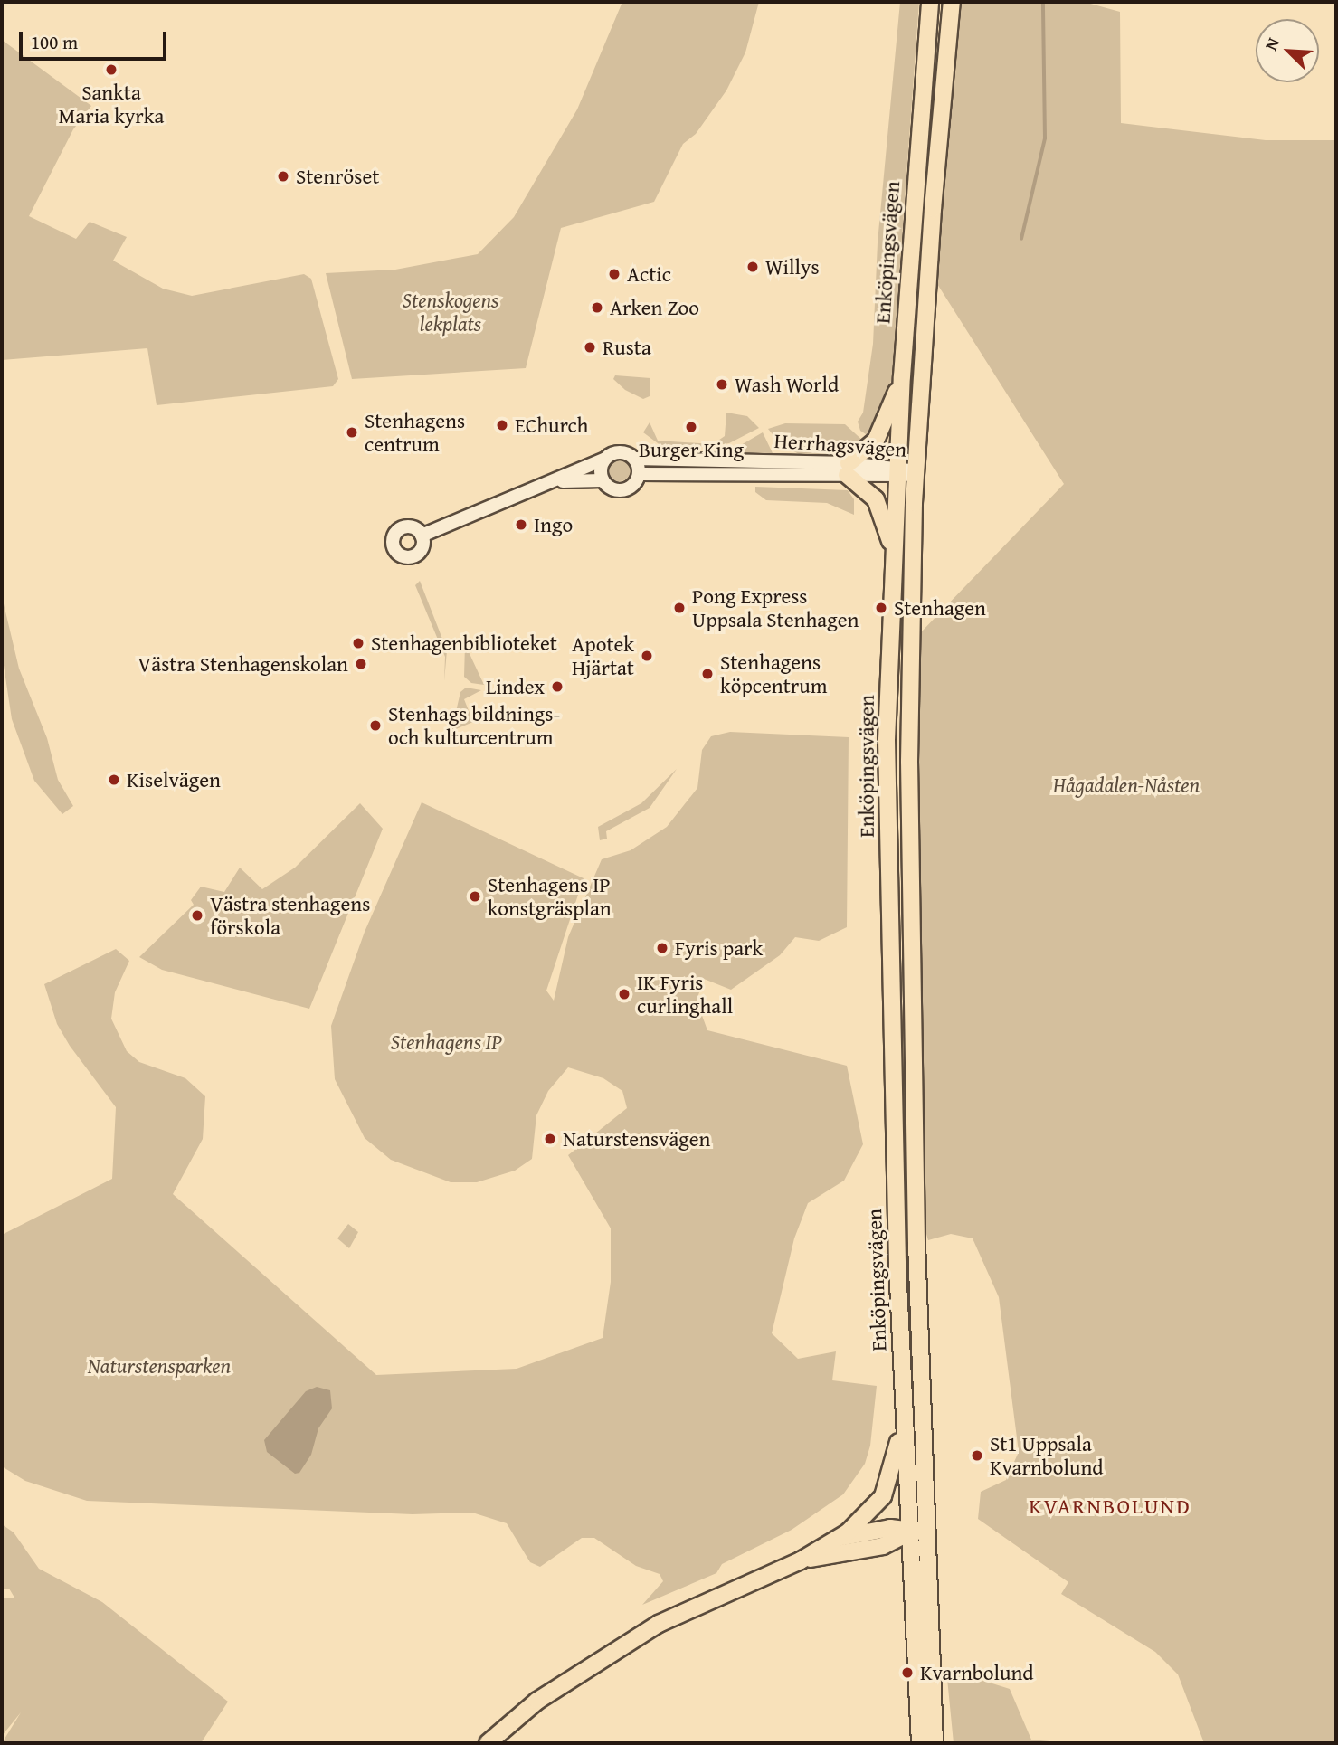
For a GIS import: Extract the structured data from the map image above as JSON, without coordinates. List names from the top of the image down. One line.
{"streets":{"main road":["Enköpingsvägen"],"street":["Herrhagsvägen"]},"crossings":[["Enköpingsvägen","Herrhagsvägen"]],"districts":["KVARNBOLUND"],"parks":["Stenskogens lekplats","Hågadalen-Nåsten","Stenhagens IP","Naturstensparken"],"places":["Sankta Maria kyrka","Stenröset","Willys","Actic","Arken Zoo","Rusta","Wash World","EChurch","Burger King","Stenhagens centrum","Ingo","Pong Express Uppsala Stenhagen","Stenhagen","Stenhagenbiblioteket","Apotek Hjärtat","Västra Stenhagenskolan","Stenhagens köpcentrum","Lindex","Stenhags bildnings- och kulturcentrum","Kiselvägen","Stenhagens IP konstgräsplan","Västra stenhagens förskola","Fyris park","IK Fyris curlinghall","Naturstensvägen","St1 Uppsala Kvarnbolund","Kvarnbolund"],"scale_bar":"100 m","north":"top left"}
